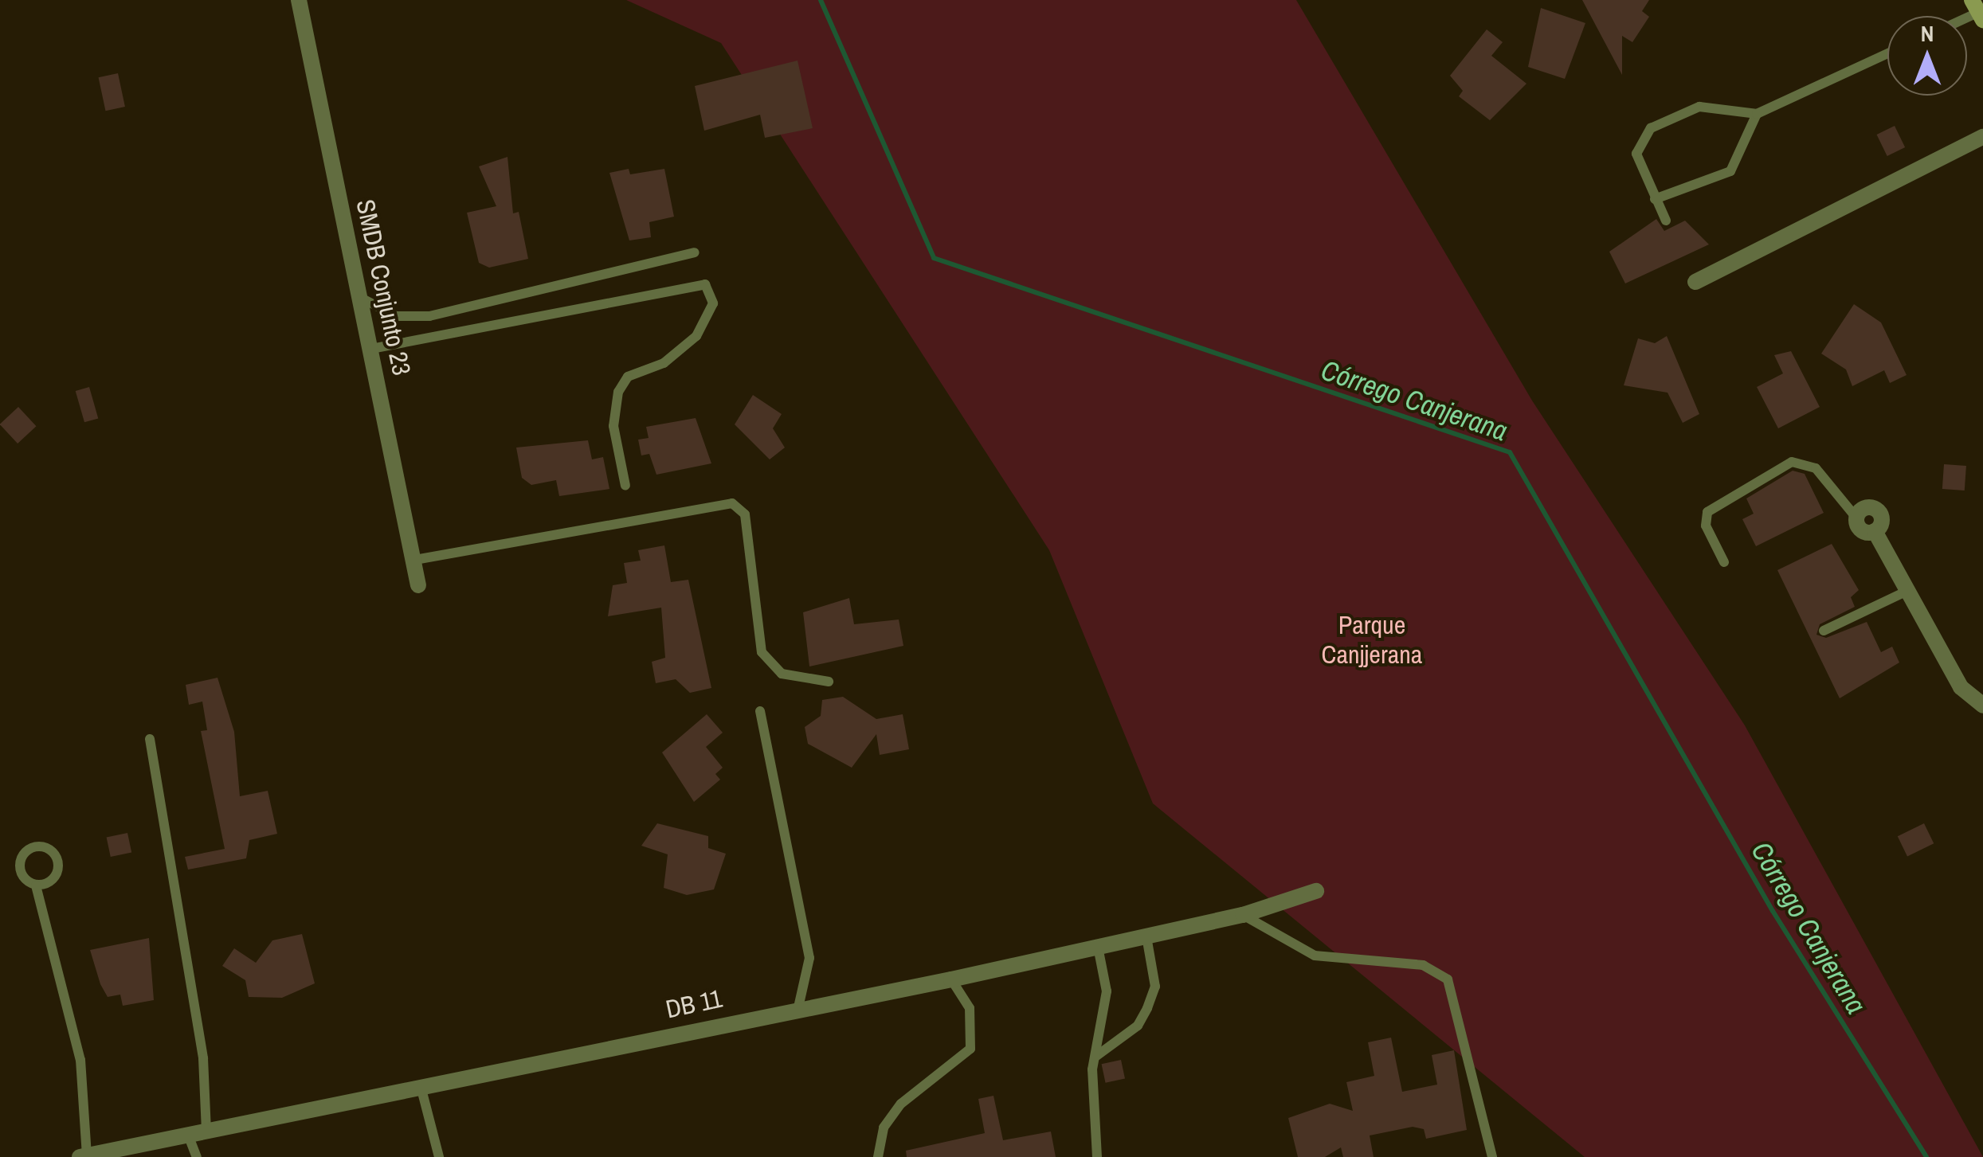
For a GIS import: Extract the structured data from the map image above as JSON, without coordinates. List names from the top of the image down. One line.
{"streets":{"street":["SMDB Conjunto 23","DB 11"]},"water":["Córrego Canjerana"],"parks":["Parque Canjjerana"],"north":"top"}
